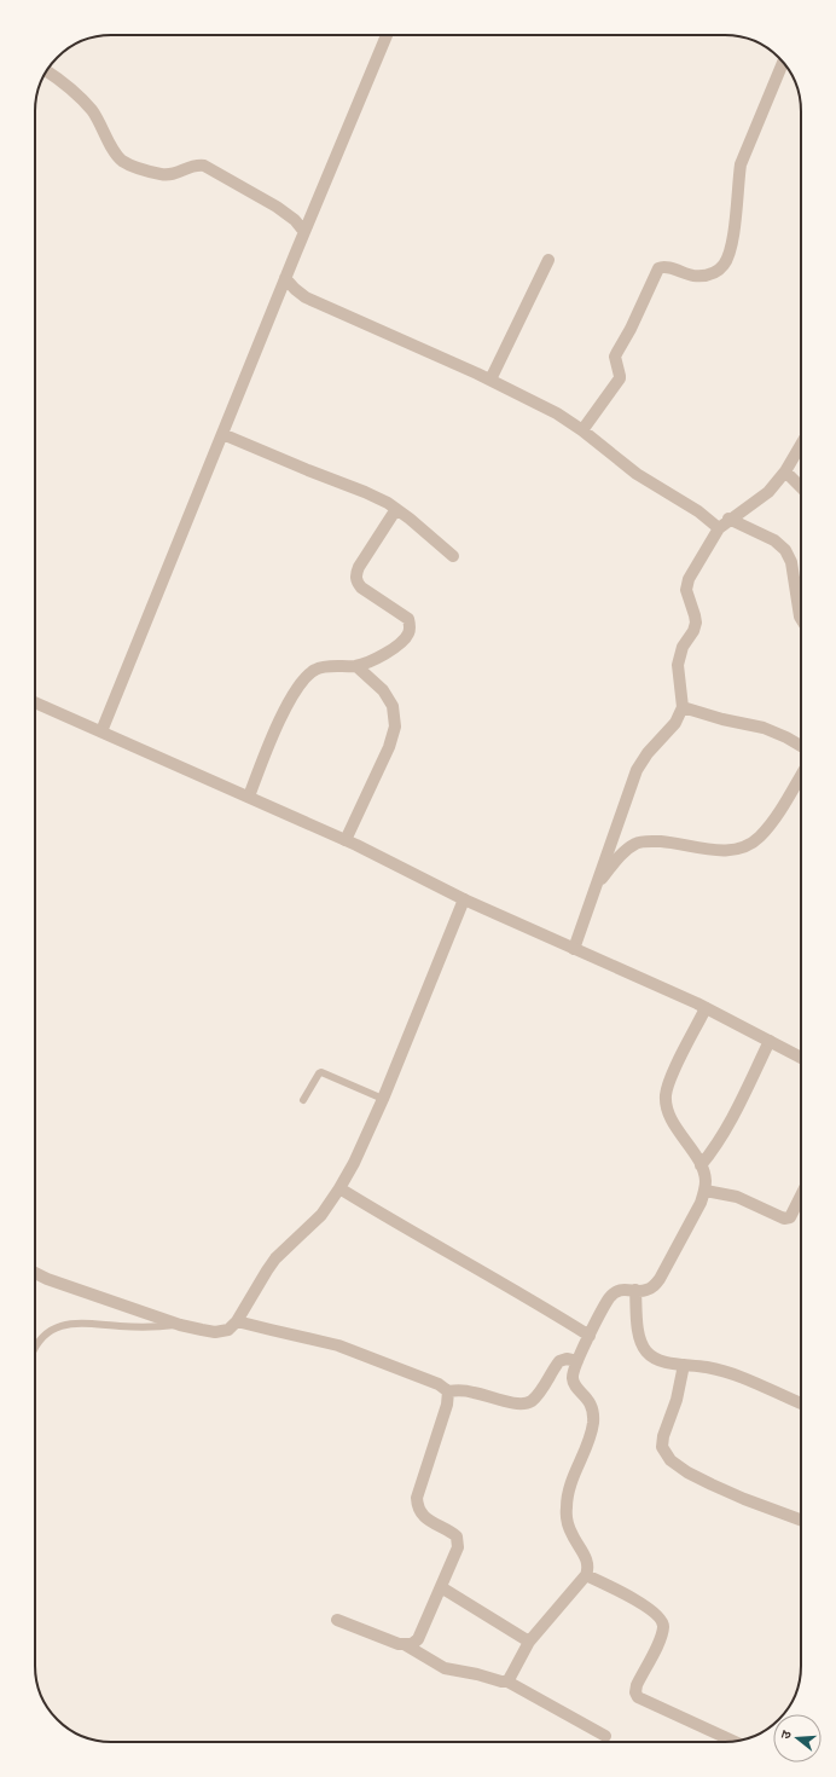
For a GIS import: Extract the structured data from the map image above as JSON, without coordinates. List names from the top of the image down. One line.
{"north":"left"}
